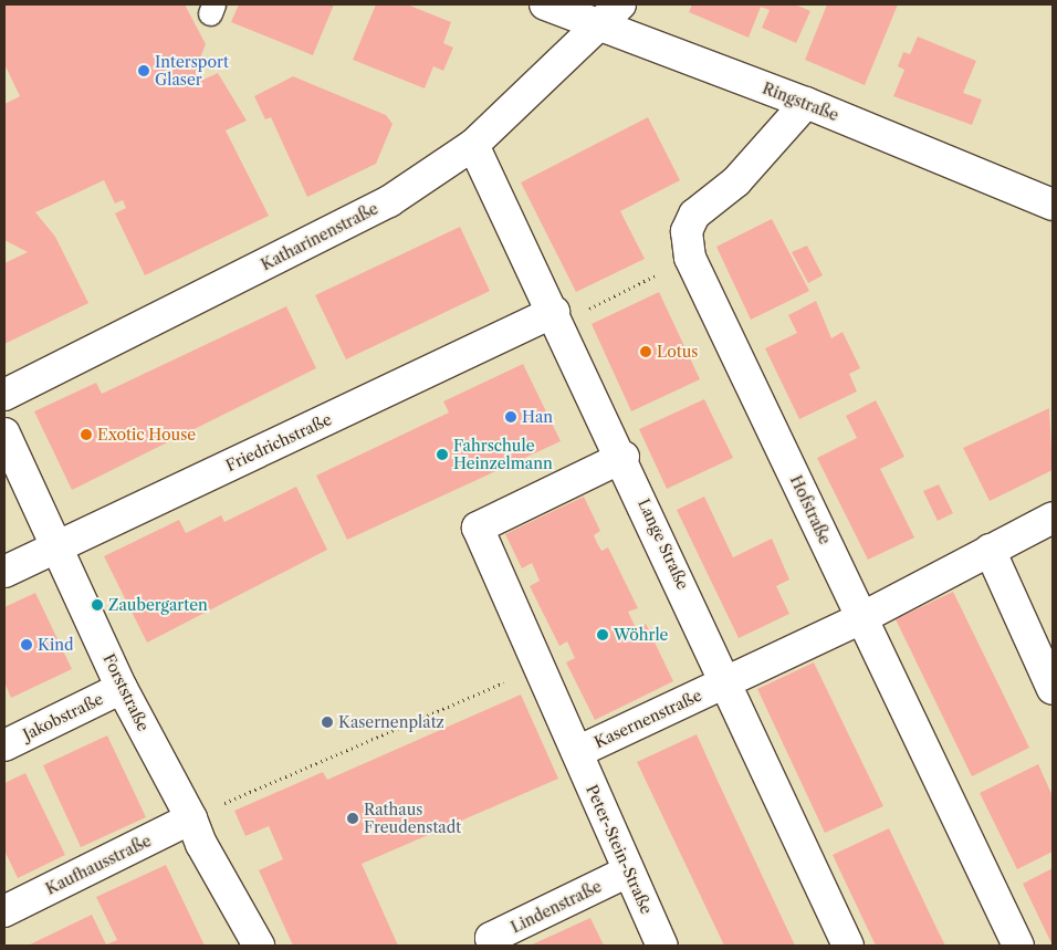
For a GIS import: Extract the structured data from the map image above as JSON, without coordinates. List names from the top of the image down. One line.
{"streets":{"street":["Ringstraße","Katharinenstraße","Friedrichstraße","Hofstraße","Lange Straße","Forststraße","Jakobstraße","Kasernenstraße","Peter-Stein-Straße","Kaufhausstraße","Lindenstraße"]},"crossings":[["Ringstraße","Katharinenstraße"],["Ringstraße","Hofstraße"],["Katharinenstraße","Lange Straße"],["Friedrichstraße","Lange Straße"],["Friedrichstraße","Forststraße"],["Hofstraße","Kasernenstraße"],["Lange Straße","Kasernenstraße"],["Forststraße","Jakobstraße"],["Forststraße","Kaufhausstraße"],["Kasernenstraße","Peter-Stein-Straße"],["Peter-Stein-Straße","Lindenstraße"]],"places":["Intersport Glaser","Lotus","Han","Exotic House","Fahrschule Heinzelmann","Zaubergarten","Wöhrle","Kind","Kasernenplatz","Rathaus Freudenstadt"]}
